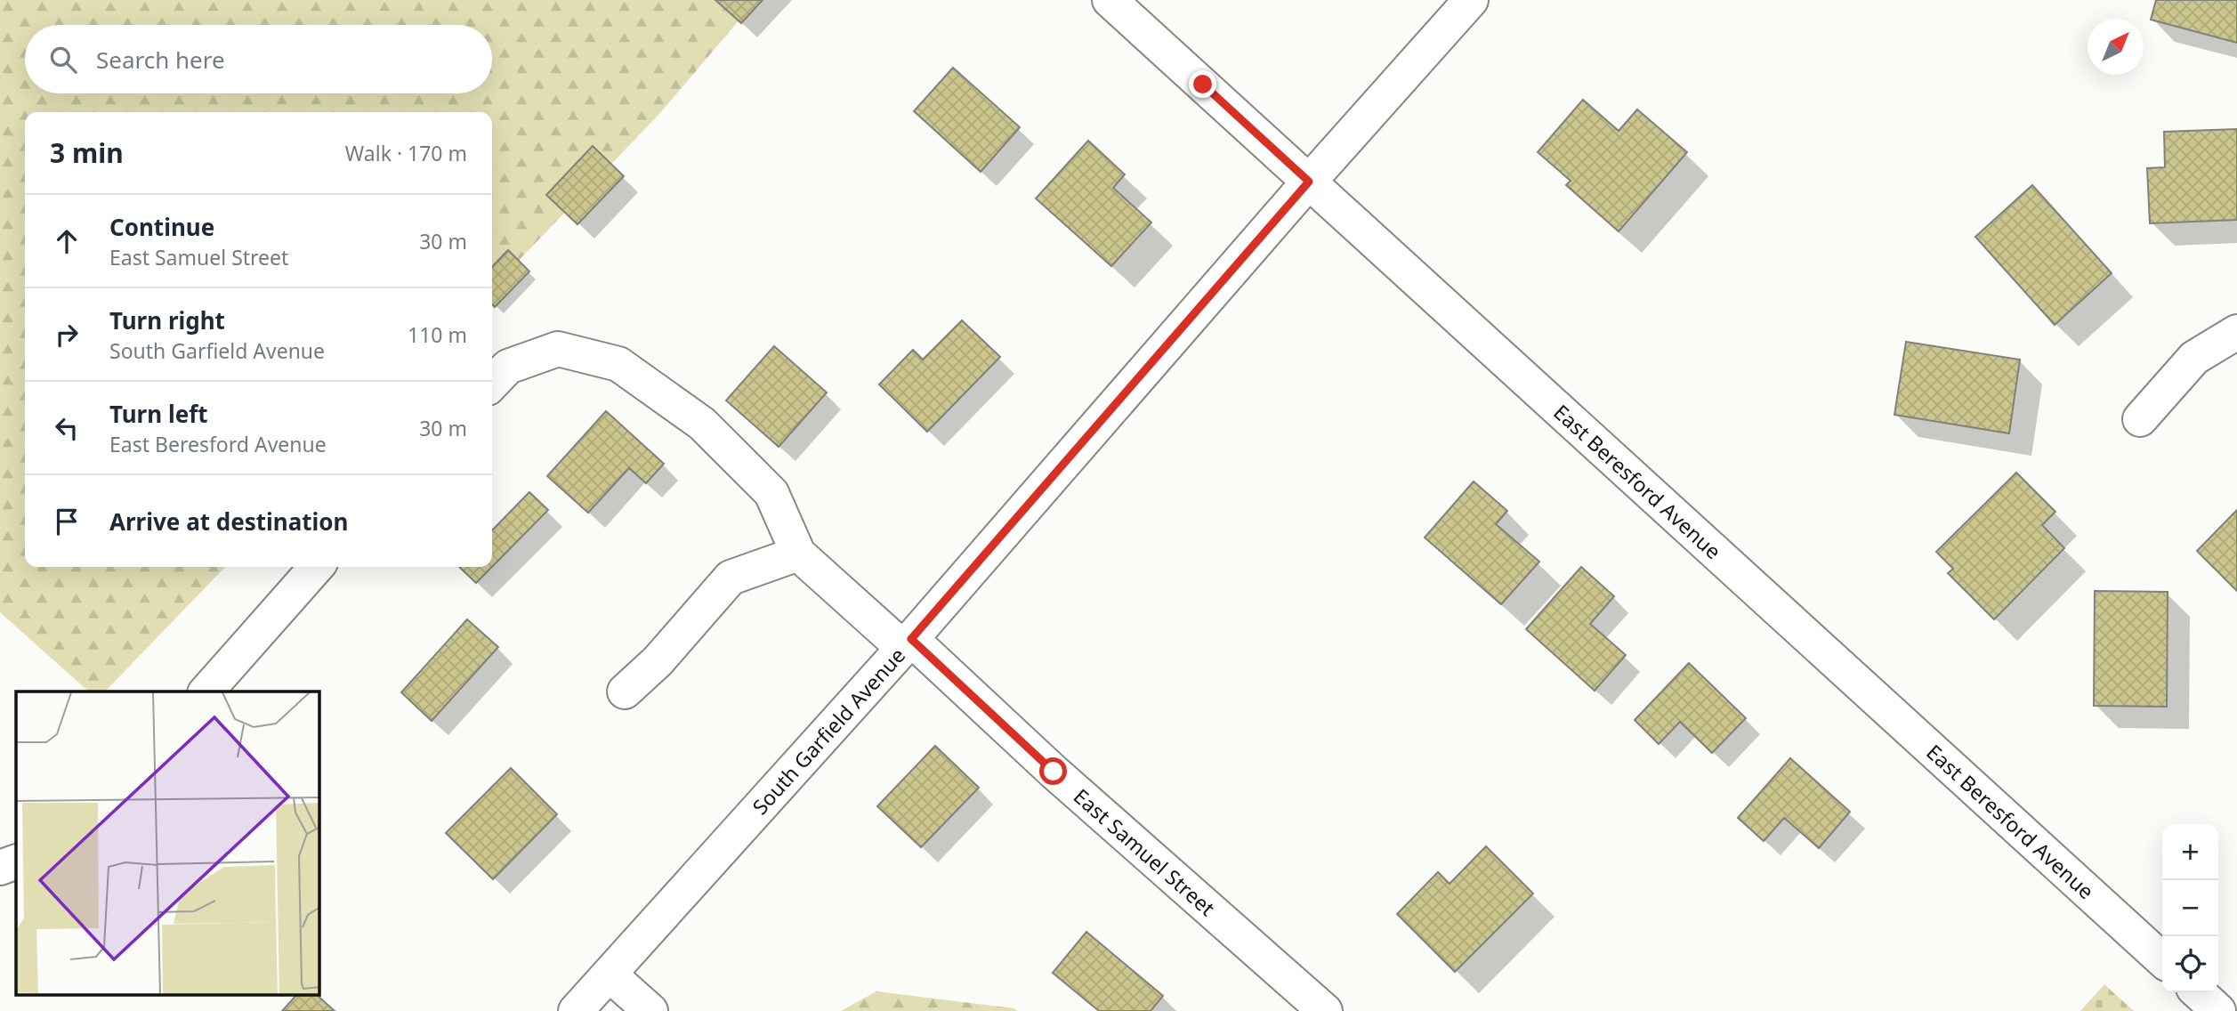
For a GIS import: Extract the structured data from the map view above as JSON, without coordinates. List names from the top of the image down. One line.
{"streets":{"street":["East Beresford Avenue","South Garfield Avenue","East Samuel Street"]},"crossings":[["East Beresford Avenue","South Garfield Avenue"],["South Garfield Avenue","East Samuel Street"]],"north":"top right","page":{"search":"Search here","heading":["3 min","Walk · 170 m"],"list":[["Continue","East Samuel Street","30 m"],["Turn right","South Garfield Avenue","110 m"],["Turn left","East Beresford Avenue","30 m"],"Arrive at destination"],"map_buttons":["+","−"]}}
